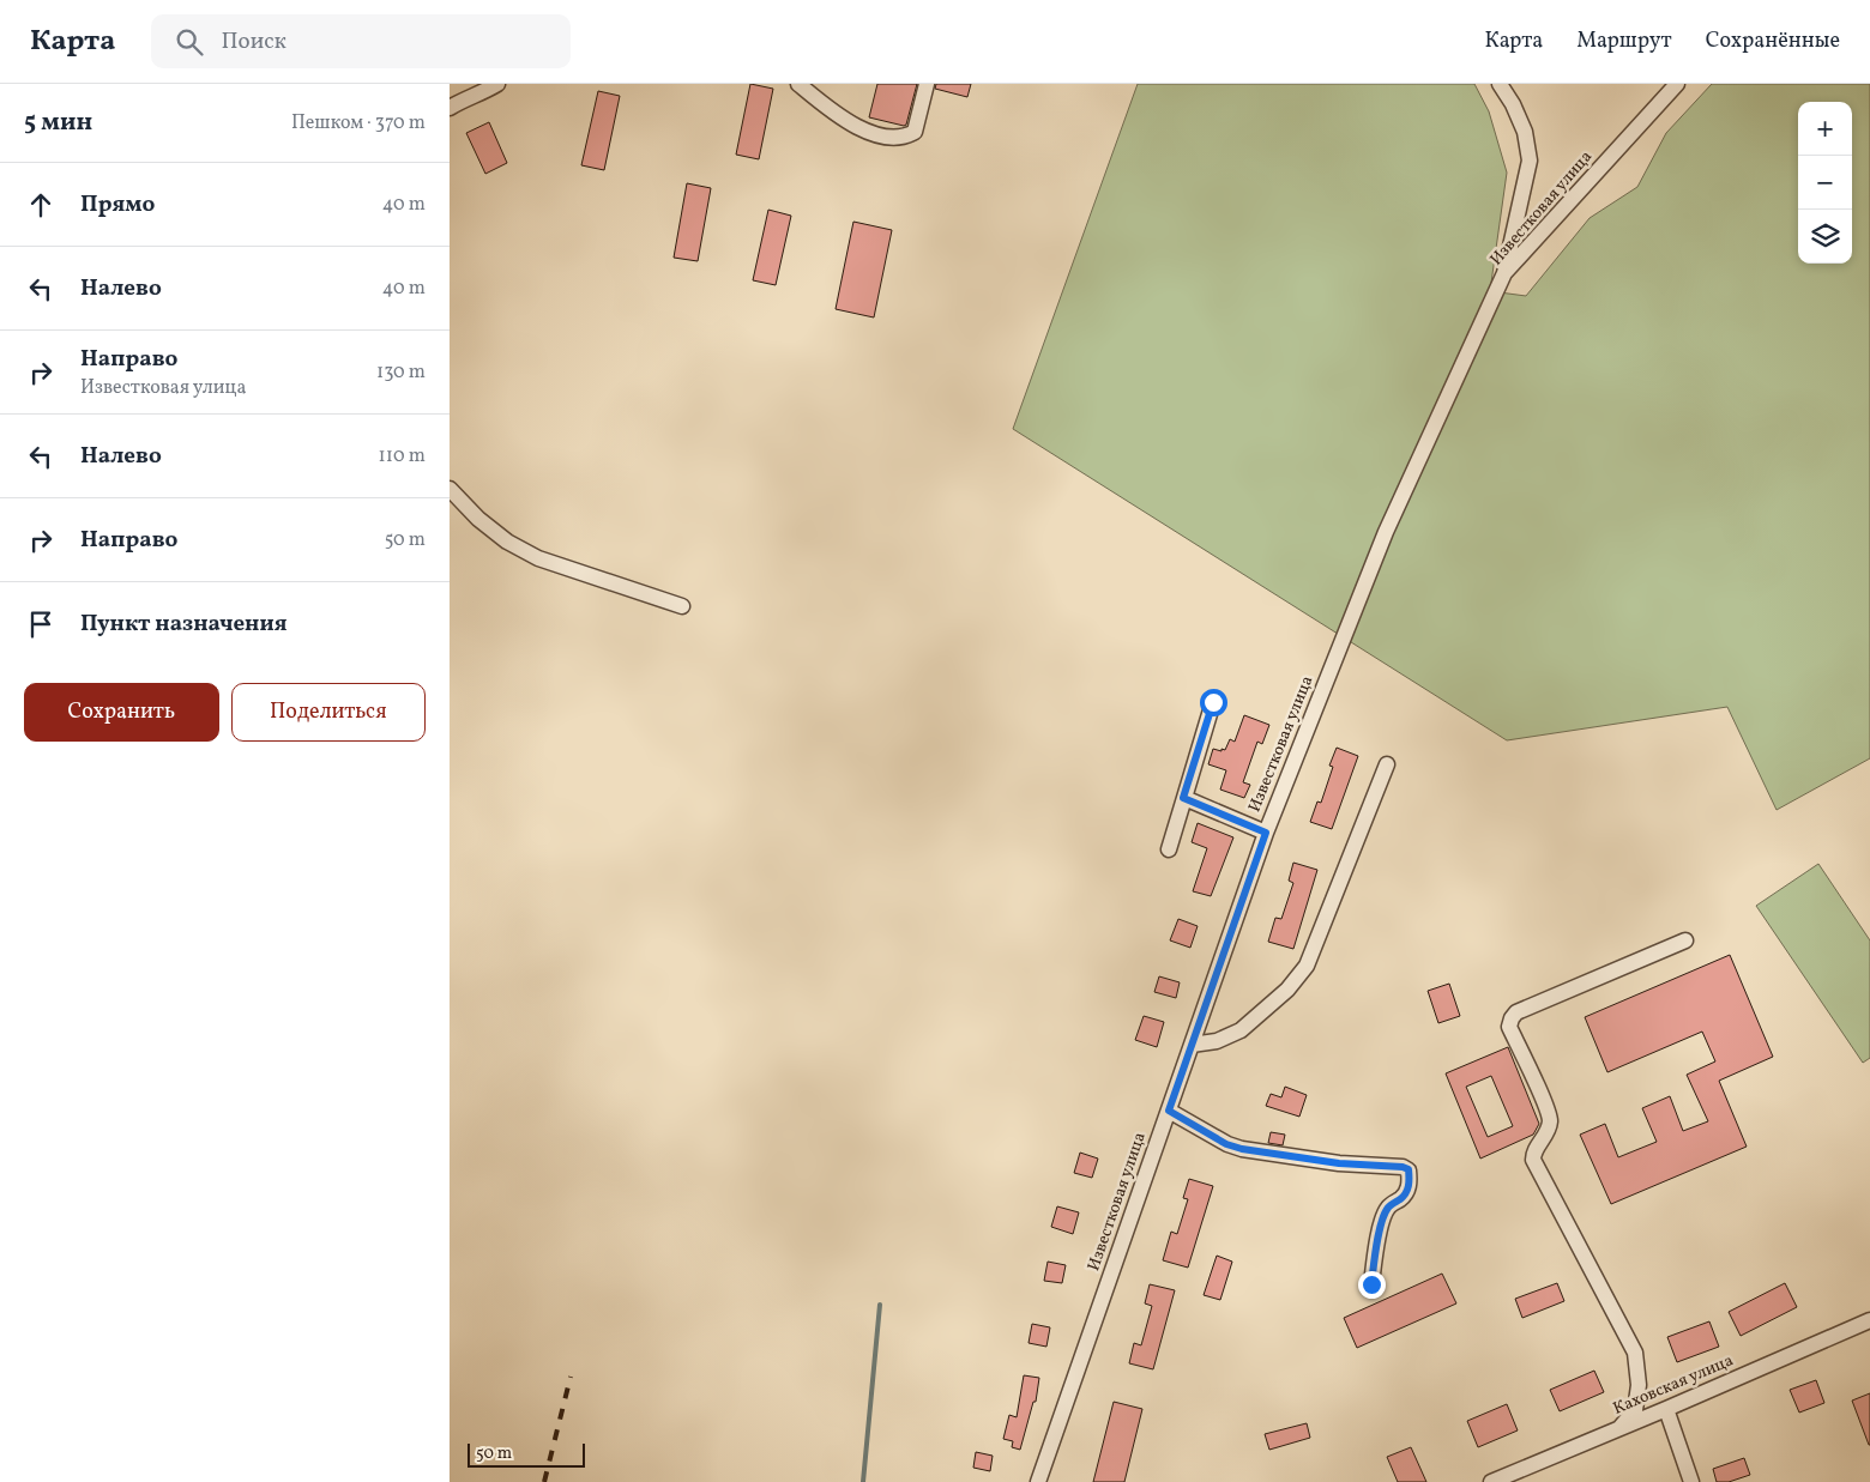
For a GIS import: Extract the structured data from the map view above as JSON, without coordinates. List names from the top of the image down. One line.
{"streets":{"street":["Известковая улица","Каховская улица"]},"scale_bar":"50 m","page":{"header":"Карта","search":"Поиск","nav":["Карта","Маршрут","Сохранённые"],"heading":["5 мин","Пешком · 370 m"],"map_buttons":["+","−"],"list":[["Прямо","40 m"],["Налево","40 m"],["Направо","Известковая улица","130 m"],["Налево","110 m"],["Направо","50 m"],"Пункт назначения"],"buttons":["Сохранить","Поделиться"],"scale":"50 m"}}
